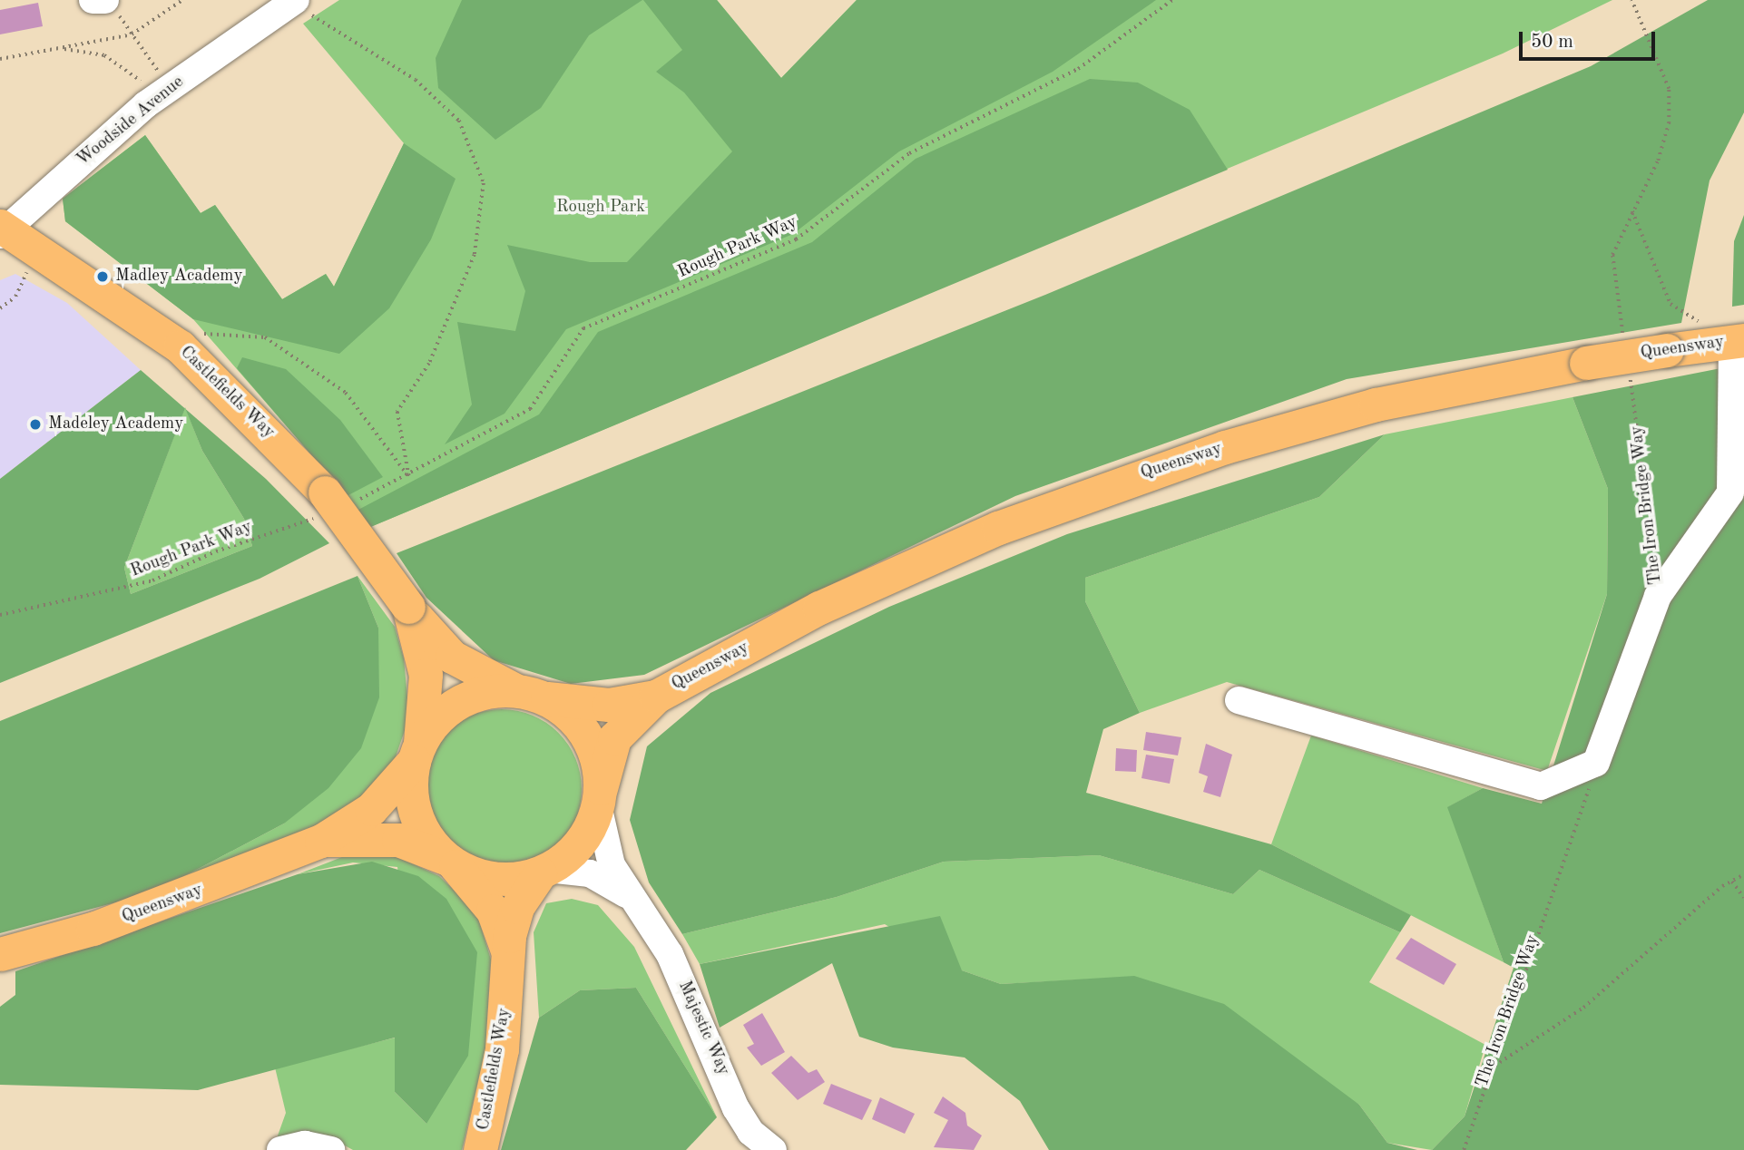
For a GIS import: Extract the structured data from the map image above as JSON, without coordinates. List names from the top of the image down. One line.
{"streets":{"main road":["Queensway","Castlefields Way"],"street":["Woodside Avenue","The Iron Bridge Way","Majestic Way"],"path":["Rough Park Way"]},"crossings":[["Woodside Avenue","Castlefields Way"],["Rough Park Way","Castlefields Way"],["Queensway","Castlefields Way"],["Queensway","Majestic Way"],["Castlefields Way","Majestic Way"]],"parks":["Rough Park"],"places":["Madley Academy","Madeley Academy"],"scale_bar":"50 m"}
